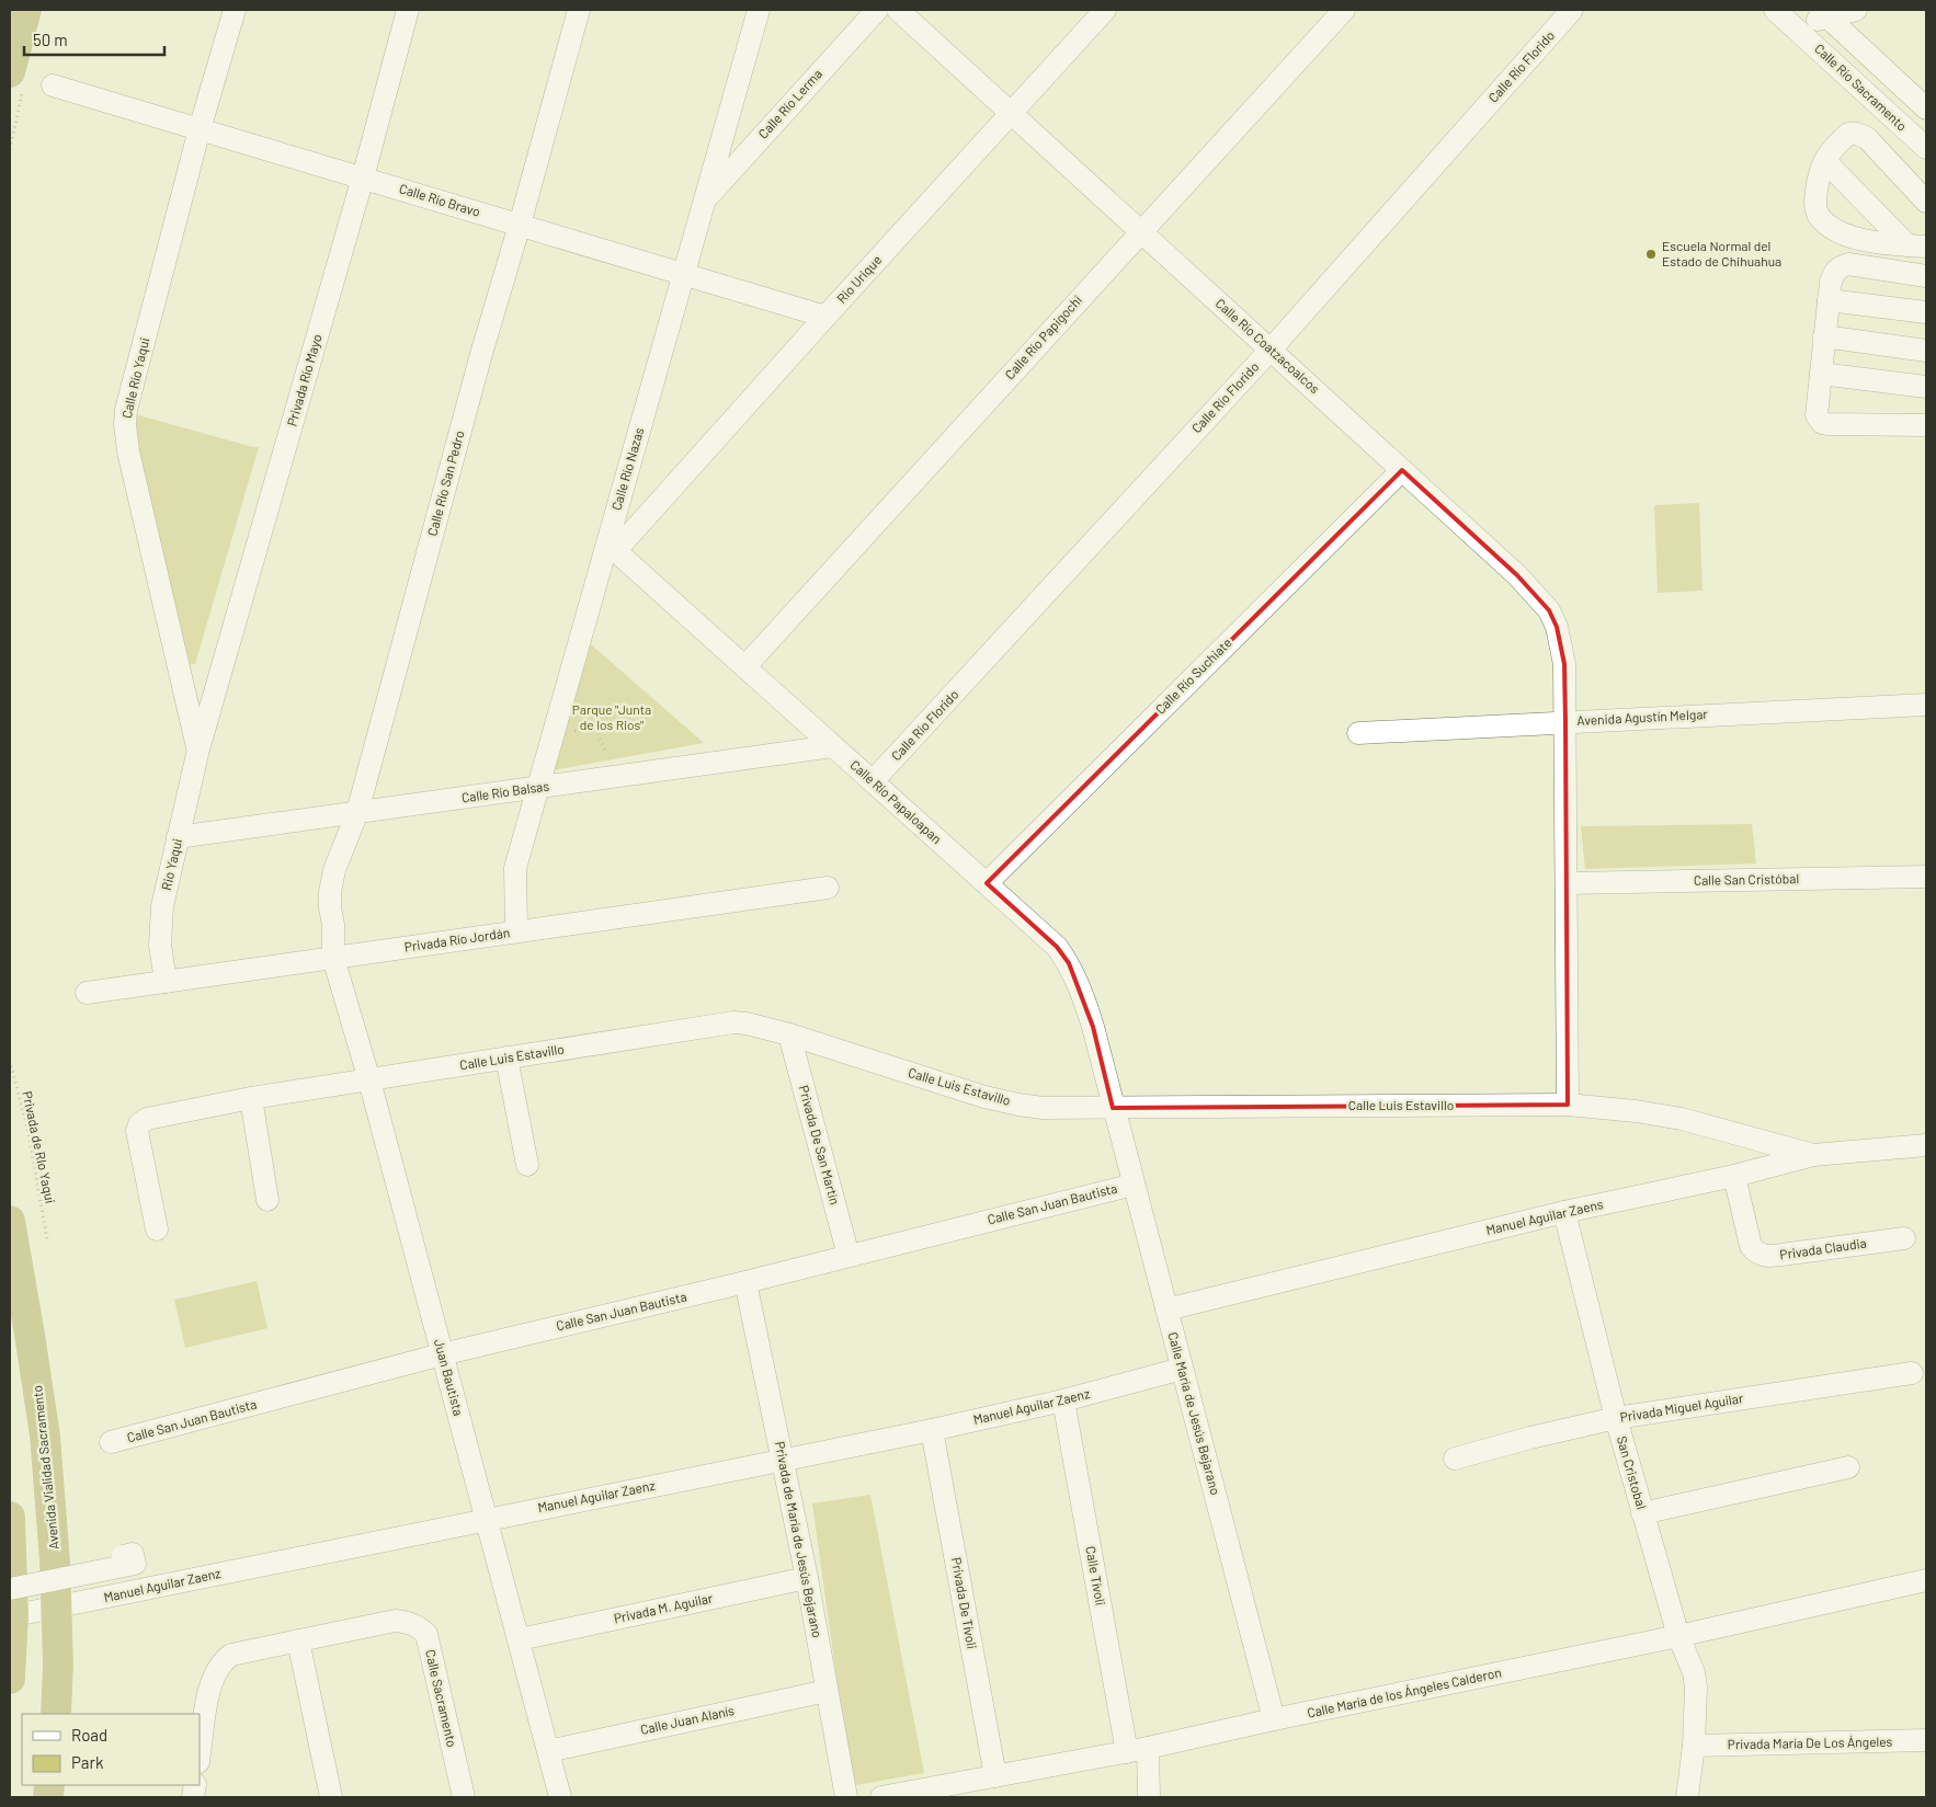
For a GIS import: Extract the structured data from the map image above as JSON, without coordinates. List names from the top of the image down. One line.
{"streets":{"highway":["Avenida Vialidad Sacramento"],"street":["Calle Río Florido","Calle Río Sacramento","Calle Río Lerma","Calle Río Bravo","Rio Urique","Calle Río Papigochi","Calle Río Coatzacoalcos","Calle Río Yaqui","Privada Río Mayo","Calle Río Nazas","Calle Río San Pedro","Calle Río Suchiate","Avenida Agustín Melgar","Calle Río Balsas","Calle Río Papaloapan","Rio Yaqui","Calle San Cristóbal","Privada Río Jordán","Calle Luis Estavillo","Privada De San Martín","Calle San Juan Bautista","Manuel Aguilar Zaens","Privada Claudia","Juan Bautista","Manuel Aguilar Zaenz","Privada Miguel Aguilar","Calle María de Jesús Bejarano","San Cristobal","Privada de María de Jesús Bejarano","Calle Tívoli","Privada De Tívoli","Privada M. Aguilar","Calle María de los Ángeles Calderon","Calle Sacramento","Calle Juan Alanís","Privada María De Los Ángeles"],"path":["Privada de RIo Yaqui"]},"crossings":[["Calle Río Florido","Calle Río Coatzacoalcos"],["Calle Río Florido","Calle Río Papaloapan"],["Calle Río Lerma","Calle Río Nazas"],["Calle Río Bravo","Rio Urique"],["Calle Río Bravo","Calle Río Yaqui"],["Calle Río Bravo","Privada Río Mayo"],["Calle Río Bravo","Calle Río Nazas"],["Calle Río Bravo","Calle Río San Pedro"],["Rio Urique","Calle Río Coatzacoalcos"],["Rio Urique","Calle Río Nazas"],["Rio Urique","Calle Río Papaloapan"],["Calle Río Papigochi","Calle Río Coatzacoalcos"],["Calle Río Papigochi","Calle Río Papaloapan"],["Calle Río Coatzacoalcos","Calle Río Suchiate"],["Calle Río Coatzacoalcos","Avenida Agustín Melgar"],["Calle Río Yaqui","Privada Río Mayo"],["Calle Río Yaqui","Rio Yaqui"],["Privada Río Mayo","Rio Yaqui"],["Calle Río Nazas","Calle Río Balsas"],["Calle Río Nazas","Calle Río Papaloapan"],["Calle Río Nazas","Privada Río Jordán"],["Calle Río San Pedro","Calle Río Balsas"],["Calle Río San Pedro","Privada Río Jordán"],["Calle Río San Pedro","Juan Bautista"],["Calle Río Suchiate","Calle Río Papaloapan"],["Calle Río Balsas","Calle Río Papaloapan"],["Calle Río Balsas","Rio Yaqui"],["Calle Río Papaloapan","Calle Luis Estavillo"],["Calle Río Papaloapan","Calle María de Jesús Bejarano"],["Rio Yaqui","Privada Río Jordán"],["Privada Río Jordán","Juan Bautista"],["Calle Luis Estavillo","Privada De San Martín"],["Calle Luis Estavillo","Manuel Aguilar Zaens"],["Calle Luis Estavillo","Juan Bautista"],["Calle Luis Estavillo","Calle María de Jesús Bejarano"],["Privada De San Martín","Calle San Juan Bautista"],["Calle San Juan Bautista","Juan Bautista"],["Calle San Juan Bautista","Calle María de Jesús Bejarano"],["Calle San Juan Bautista","Privada de María de Jesús Bejarano"],["Manuel Aguilar Zaens","Privada Claudia"],["Manuel Aguilar Zaens","Calle María de Jesús Bejarano"],["Manuel Aguilar Zaens","San Cristobal"],["Juan Bautista","Manuel Aguilar Zaenz"],["Juan Bautista","Privada M. Aguilar"],["Juan Bautista","Calle Juan Alanís"],["Manuel Aguilar Zaenz","Calle María de Jesús Bejarano"],["Manuel Aguilar Zaenz","Avenida Vialidad Sacramento"],["Manuel Aguilar Zaenz","Privada de María de Jesús Bejarano"],["Manuel Aguilar Zaenz","Calle Tívoli"],["Manuel Aguilar Zaenz","Privada De Tívoli"],["Privada Miguel Aguilar","San Cristobal"],["Calle María de Jesús Bejarano","Calle María de los Ángeles Calderon"],["San Cristobal","Calle María de los Ángeles Calderon"],["San Cristobal","Privada María De Los Ángeles"],["Privada de María de Jesús Bejarano","Privada M. Aguilar"],["Privada de María de Jesús Bejarano","Calle Juan Alanís"],["Calle Tívoli","Calle María de los Ángeles Calderon"],["Privada De Tívoli","Calle María de los Ángeles Calderon"]],"parks":["Parque \"Junta de los Rios\""],"places":["Escuela Normal del Estado de Chihuahua"],"legend":["Road","Park"],"scale_bar":"50 m"}
